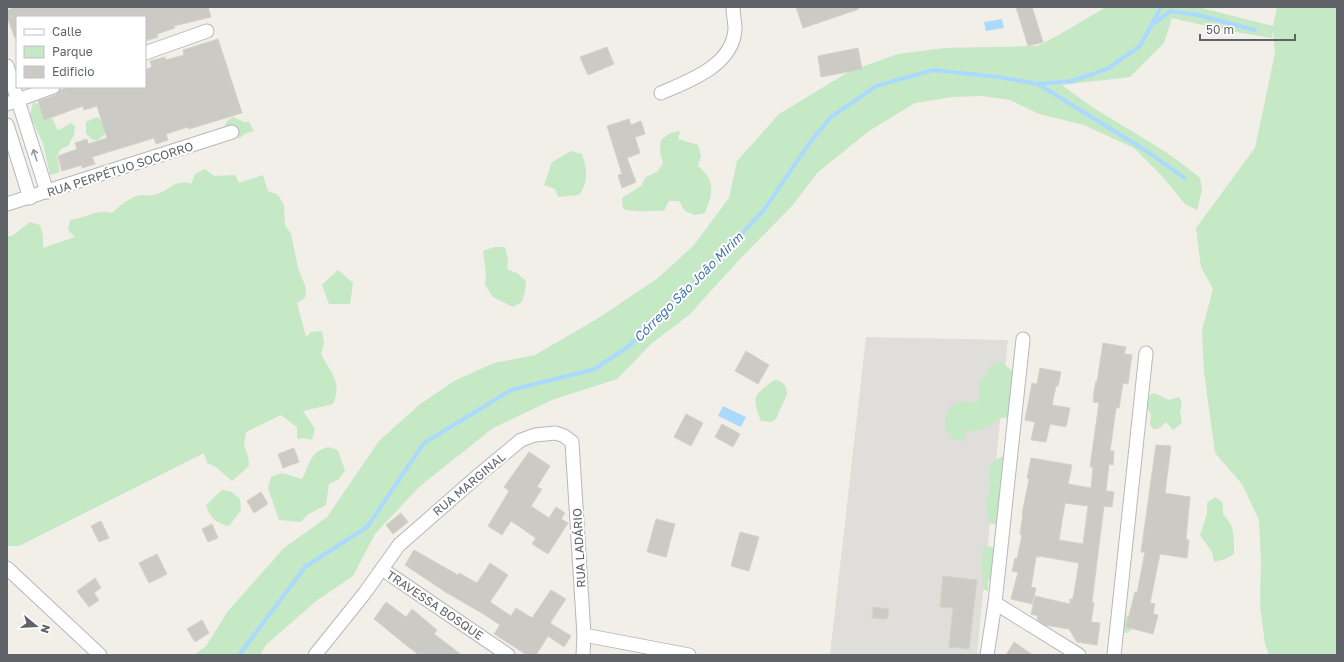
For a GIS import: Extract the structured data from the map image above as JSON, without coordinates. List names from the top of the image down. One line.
{"streets":{"street":["RUA PERPÉTUO SOCORRO","RUA MARGINAL","RUA LADÁRIO","TRAVESSA BOSQUE"]},"crossings":[["RUA MARGINAL","RUA LADÁRIO"],["RUA MARGINAL","TRAVESSA BOSQUE"]],"water":["Córrego São João Mirim"],"legend":["Calle","Parque","Edificio"],"scale_bar":"50 m","north":"right"}
